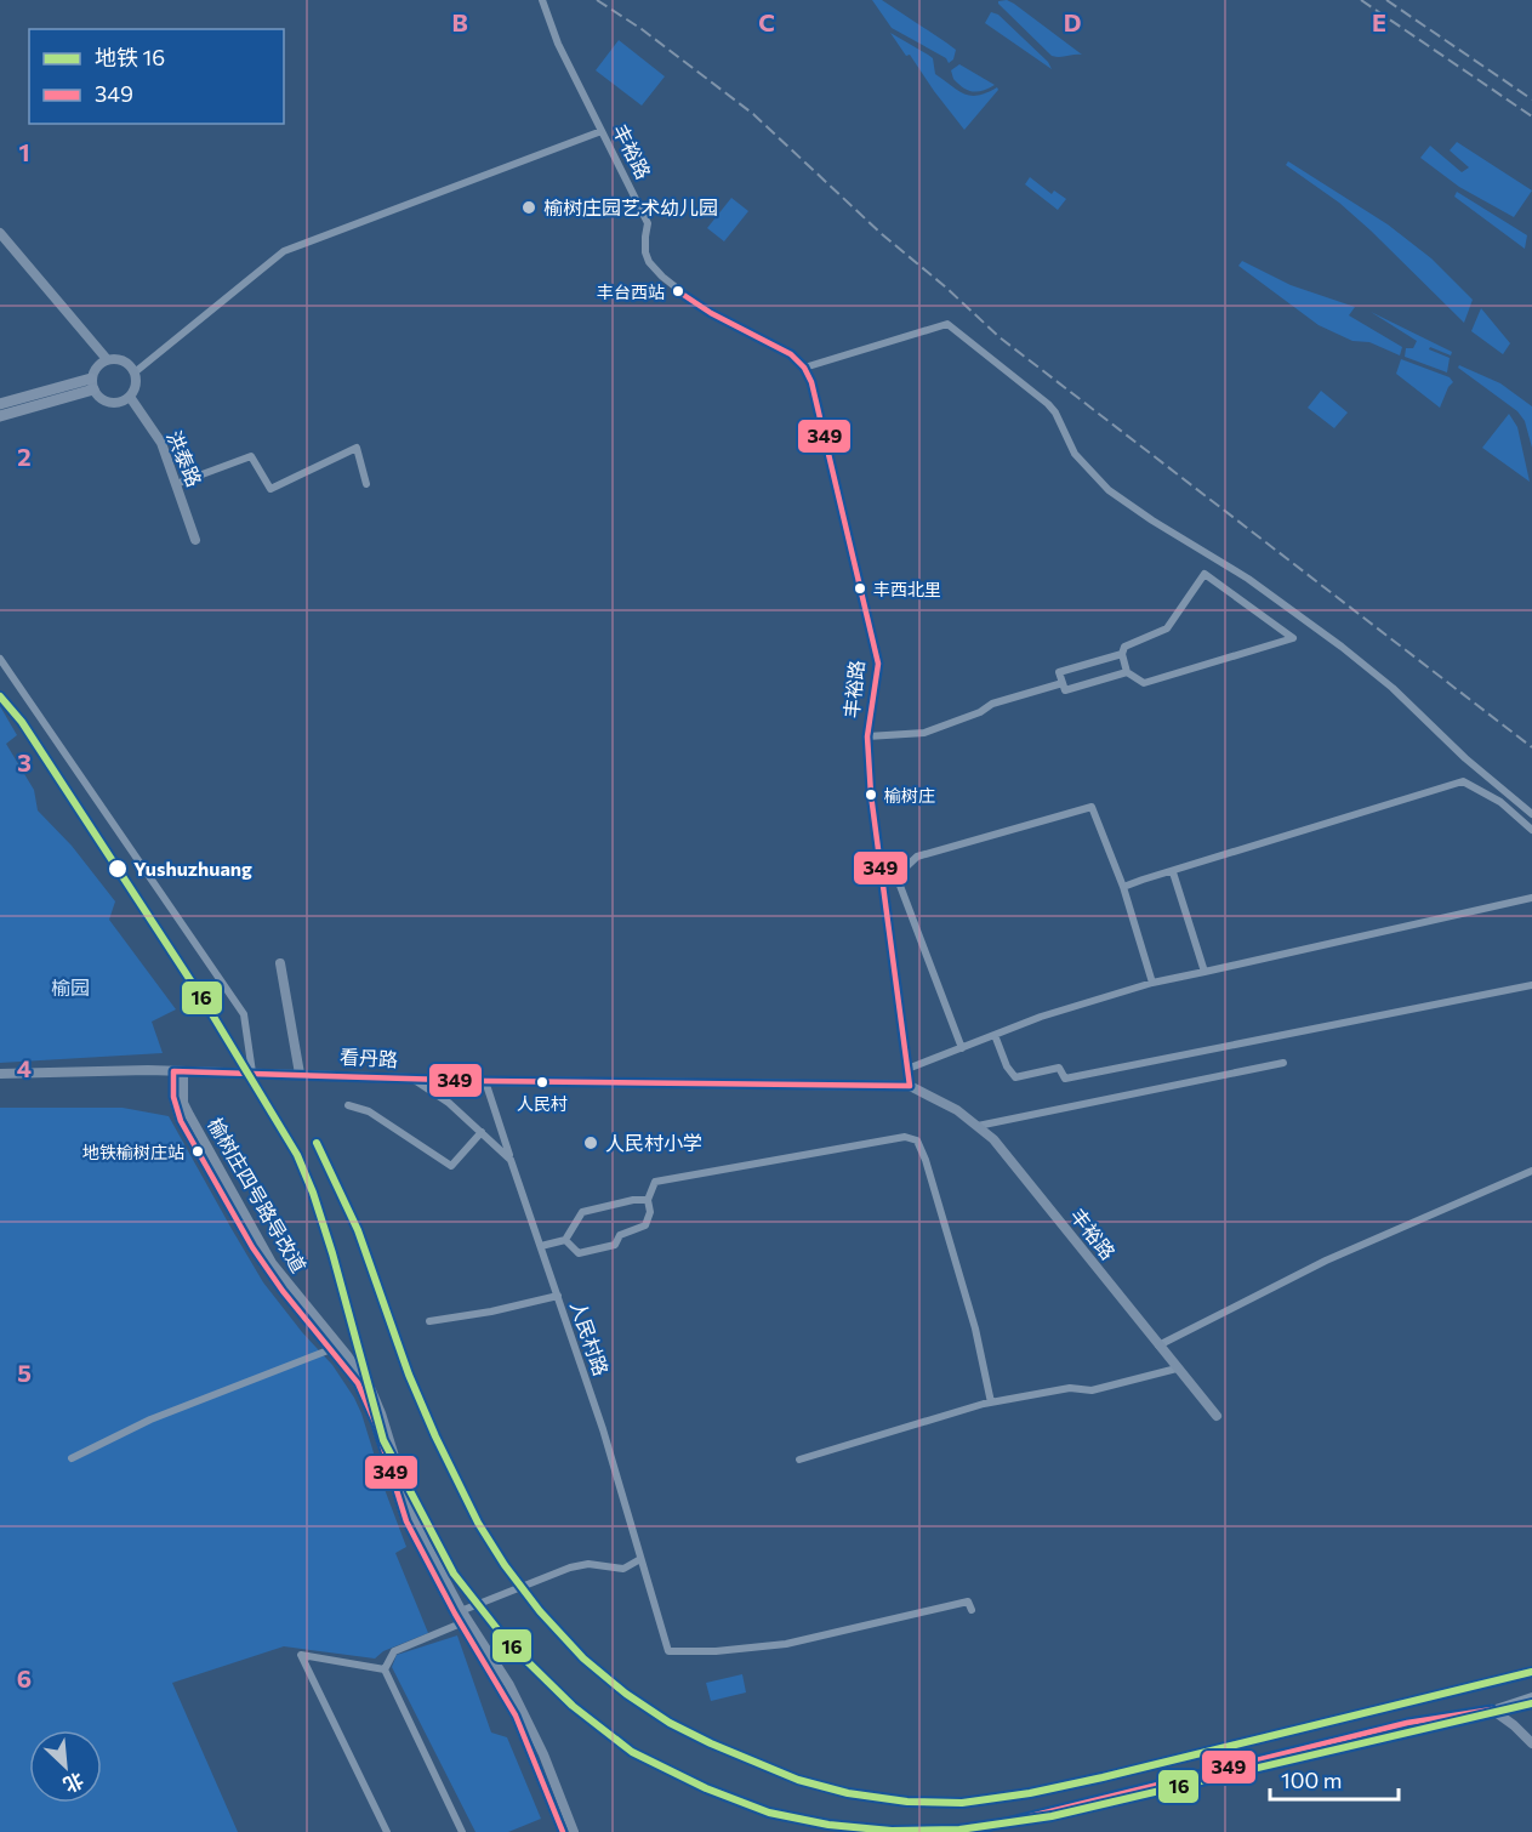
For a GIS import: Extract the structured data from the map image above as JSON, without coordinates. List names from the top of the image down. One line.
{"streets":{"street":["丰裕路","洪泰路","看丹路","榆树庄四号路导改道","人民村路"]},"crossings":[["丰裕路","看丹路"],["看丹路","榆树庄四号路导改道"],["看丹路","人民村路"]],"parks":["榆园"],"places":["榆树庄园艺术幼儿园","丰台西站","丰西北里","榆树庄","Yushuzhuang","人民村","人民村小学","地铁榆树庄站"],"lines":["transit line 349","metro line 16"],"legend":["地铁 16","349"],"scale_bar":"100 m","north":"bottom right","grid":{"columns":["B","C","D","E"],"rows":["1","2","3","4","5","6"]}}
